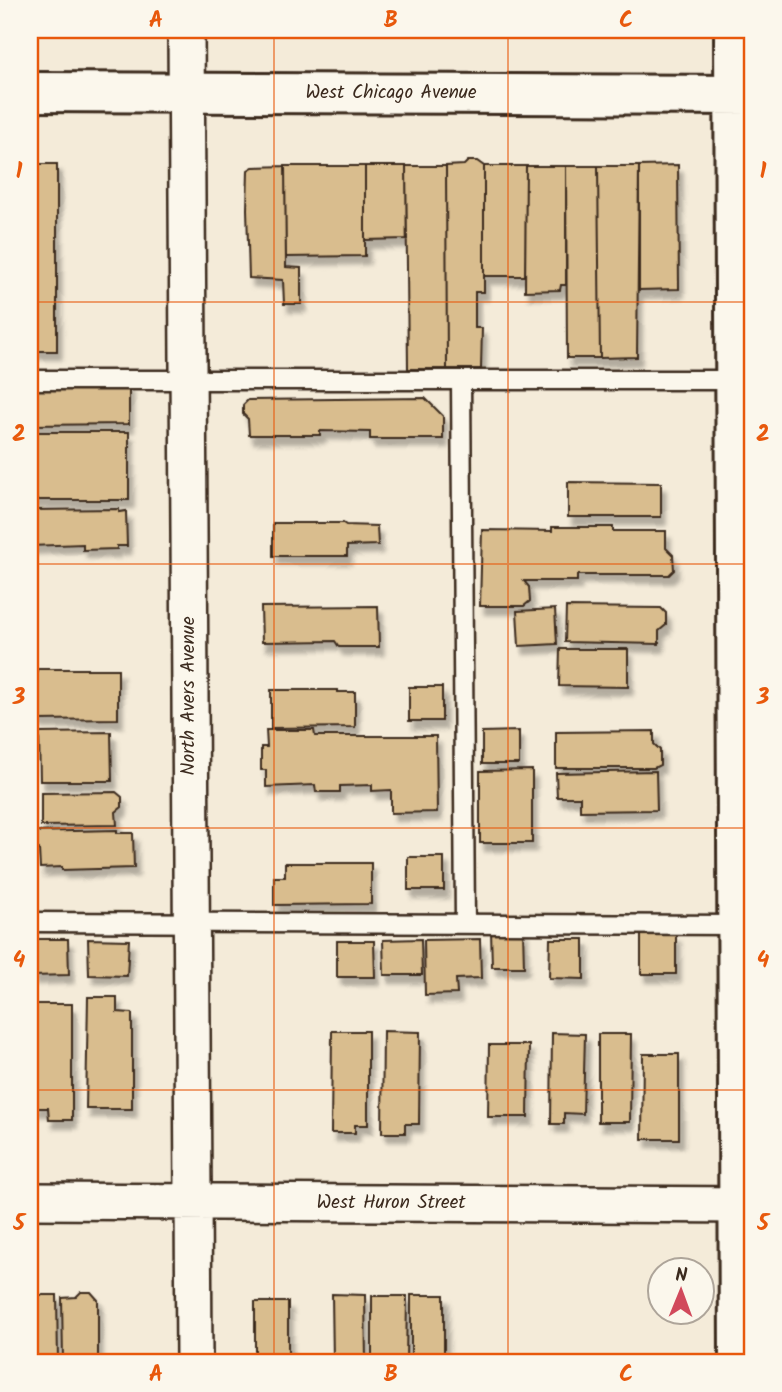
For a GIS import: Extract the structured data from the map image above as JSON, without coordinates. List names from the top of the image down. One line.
{"streets":{"street":["West Chicago Avenue","North Avers Avenue","West Huron Street"]},"crossings":[["West Chicago Avenue","North Avers Avenue"],["North Avers Avenue","West Huron Street"]],"north":"top","grid":{"columns":["A","B","C"],"rows":["1","2","3","4","5"]}}
